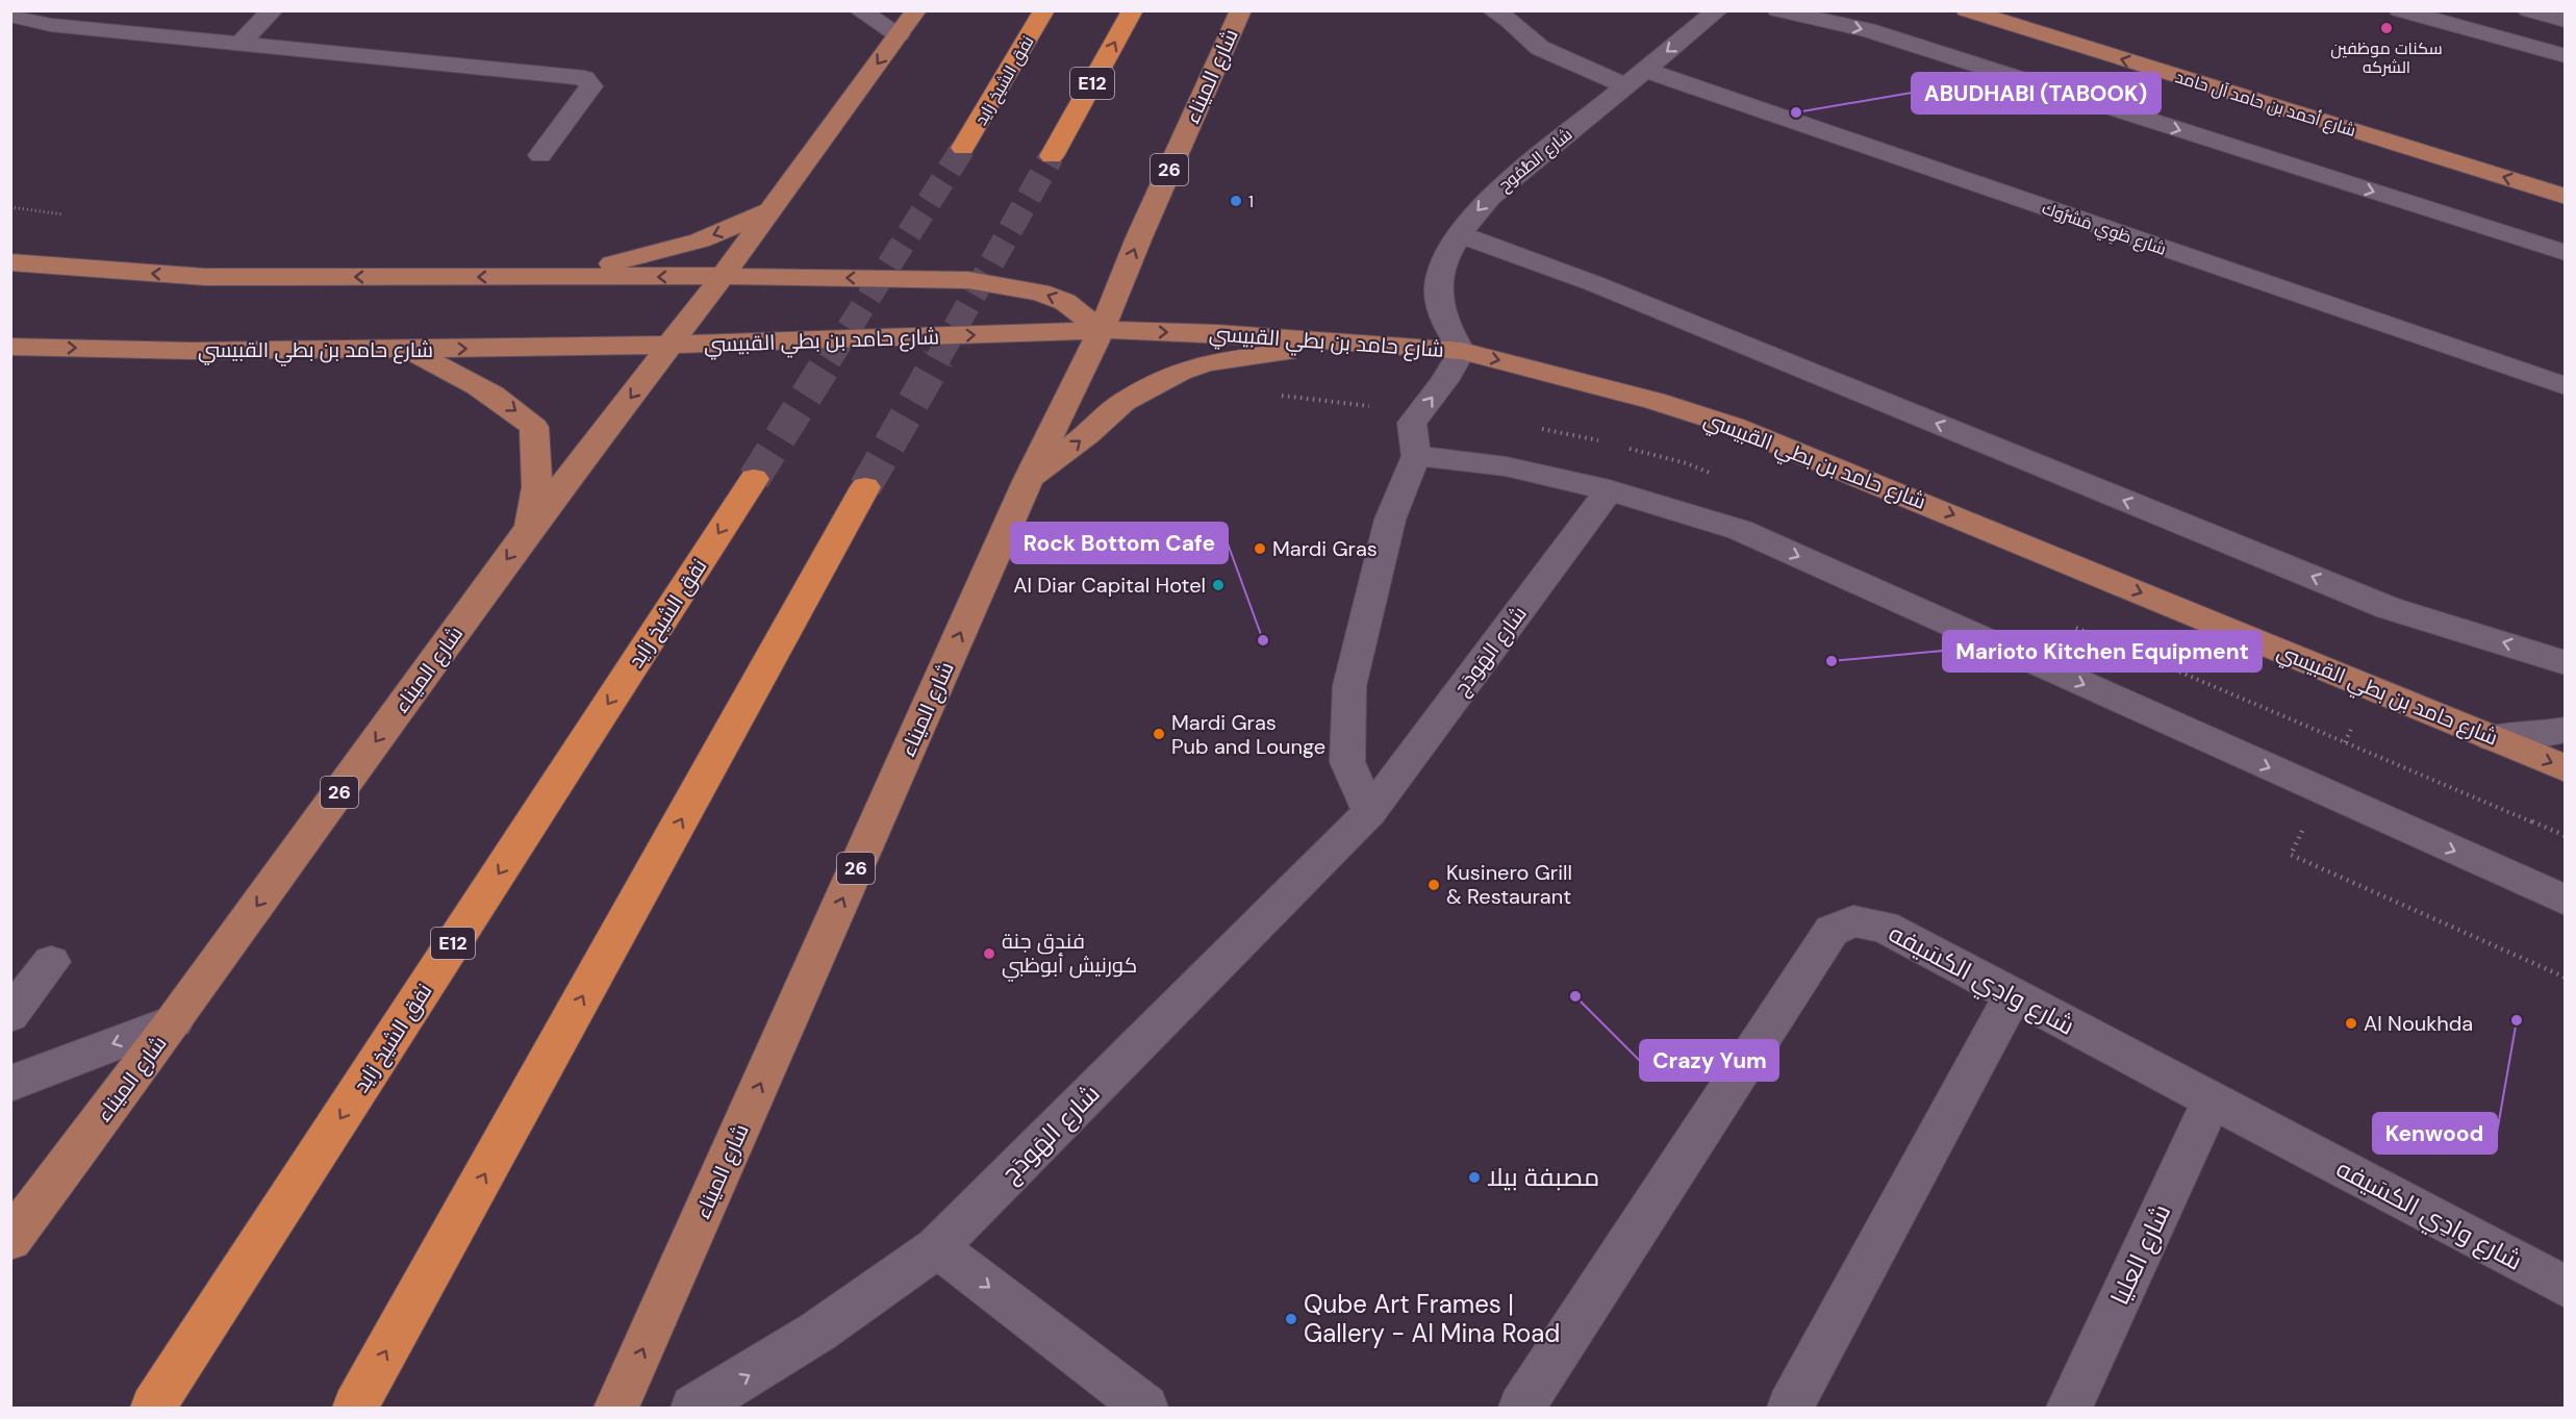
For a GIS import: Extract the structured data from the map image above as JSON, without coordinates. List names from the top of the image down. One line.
{"streets":{"highway":["نفق الشيخ زايد","E12"],"main road":["شارع الميناء","شارع أحمد بن حامد آل حامد","26","شارع حامد بن بطي القبيسي"],"street":["شارع الطُّمُوح","شارع طَوِي مَشرُوك","شارع الهَودَج","شارع وادِي الكسَيفه","شارع العليا"]},"crossings":[["شارع الميناء","شارع حامد بن بطي القبيسي"],["شارع الطُّمُوح","شارع طَوِي مَشرُوك"],["شارع الطُّمُوح","شارع حامد بن بطي القبيسي"],["شارع وادِي الكسَيفه","شارع العليا"]],"one_way":["شارع أحمد بن حامد آل حامد","شارع الطُّمُوح"],"places":["سكنات موظفين الشركه","ABUDHABI (TABOOK)","1","Mardi Gras","Al Diar Capital Hotel","Rock Bottom Cafe","Marioto Kitchen Equipment","Mardi Gras Pub and Lounge","Kusinero Grill & Restaurant","فندق جنة كورنيش أبوظبي","Crazy Yum","Kenwood","Al Noukhda","مصبفة بيلا","Qube Art Frames | Gallery - Al Mina Road"]}
